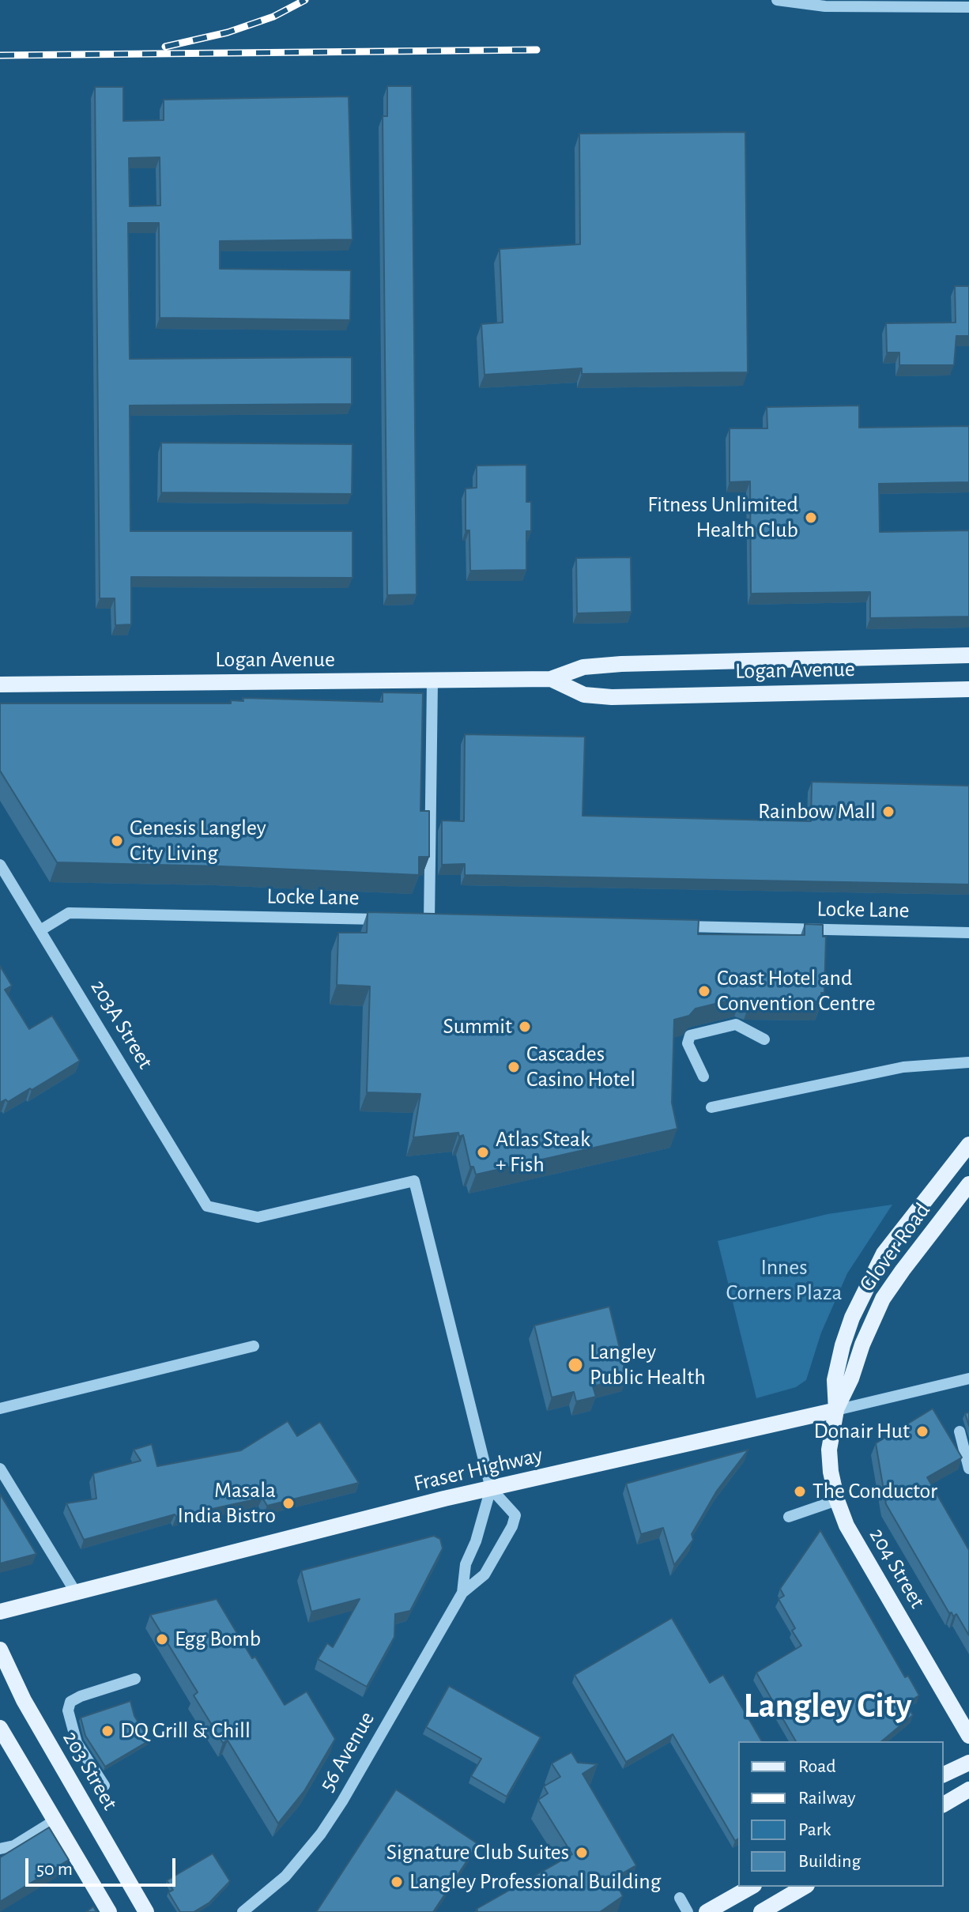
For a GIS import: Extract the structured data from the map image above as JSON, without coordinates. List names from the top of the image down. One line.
{"streets":{"main road":["Logan Avenue","Glover Road","Fraser Highway","204 Street","203 Street"],"street":["Locke Lane","203A Street","56 Avenue"]},"crossings":[["Locke Lane","203A Street"],["203A Street","Fraser Highway"],["203A Street","56 Avenue"],["Glover Road","Fraser Highway"],["Glover Road","204 Street"],["Fraser Highway","204 Street"],["Fraser Highway","56 Avenue"]],"districts":["Langley City"],"parks":["Innes Corners Plaza"],"places":["Fitness Unlimited Health Club","Rainbow Mall","Genesis Langley City Living","Coast Hotel and Convention Centre","Summit","Cascades Casino Hotel","Atlas Steak + Fish","Langley Public Health","Donair Hut","The Conductor","Masala India Bistro","Egg Bomb","DQ Grill & Chill","Signature Club Suites","Langley Professional Building"],"legend":["Road","Railway","Park","Building"],"scale_bar":"50 m"}
